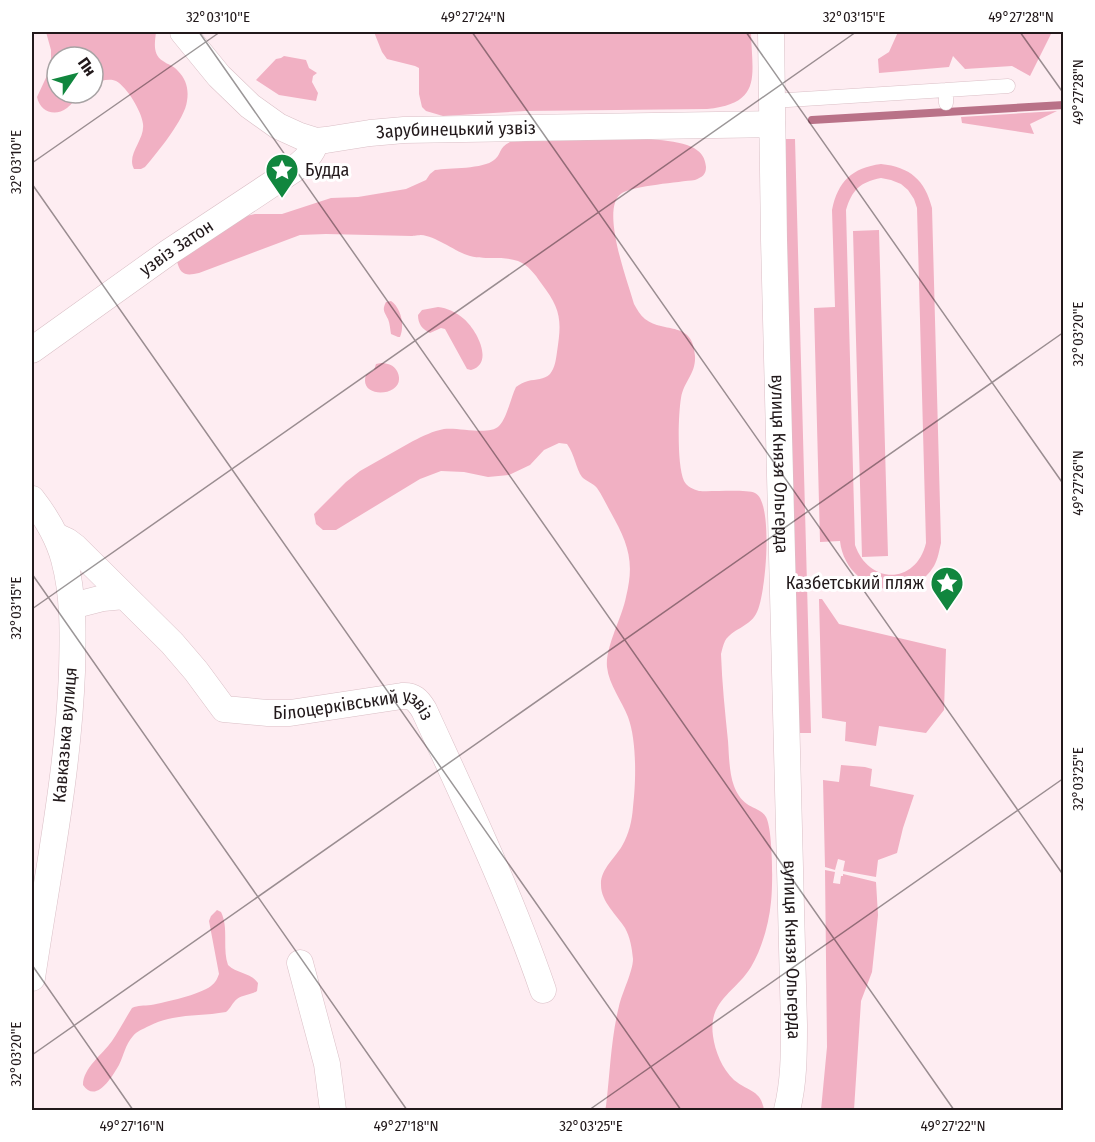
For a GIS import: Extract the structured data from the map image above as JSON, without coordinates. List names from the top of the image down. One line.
{"streets":{"street":["Зарубинецький узвіз","узвіз Затон","вулиця Князя Ольгерда","Білоцерківський узвіз","Кавказька вулиця"]},"crossings":[["Зарубинецький узвіз","узвіз Затон"],["Зарубинецький узвіз","вулиця Князя Ольгерда"],["Білоцерківський узвіз","Кавказька вулиця"]],"places":{"place":["Будда","Казбетський пляж"]},"north":"top right","coordinates":["32°03'10\"E","49°27'24\"N","32°03'15\"E","49°27'28\"N","32°03'20\"E","49°27'26\"N","32°03'25\"E","49°27'16\"N","49°27'18\"N","49°27'22\"N"]}
